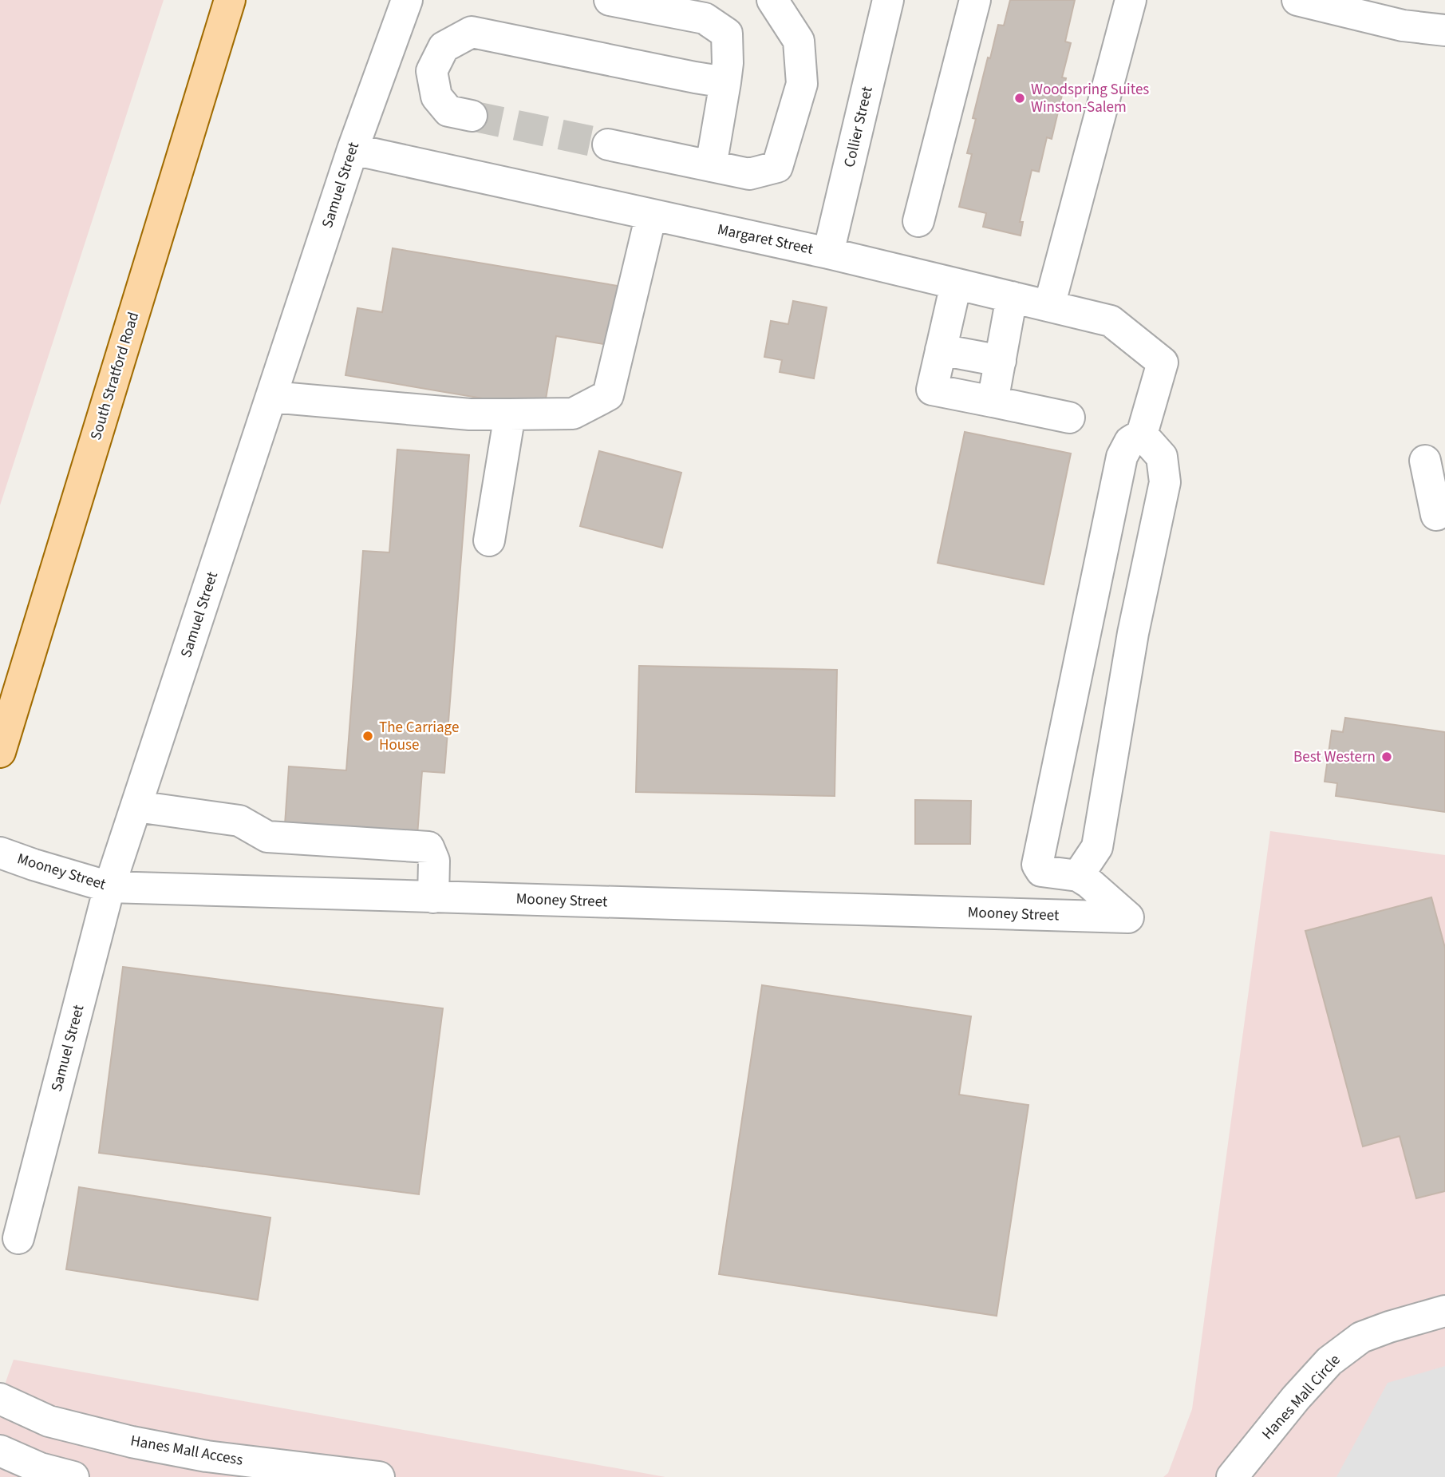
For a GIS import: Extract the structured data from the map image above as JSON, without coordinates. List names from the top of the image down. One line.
{"streets":{"main road":["South Stratford Road"],"street":["Collier Street","Samuel Street","Margaret Street","Mooney Street","Hanes Mall Circle","Hanes Mall Access"]},"crossings":[["Collier Street","Margaret Street"],["Samuel Street","Margaret Street"],["Samuel Street","Mooney Street"]],"places":["Woodspring Suites Winston-Salem","The Carriage House","Best Western"]}
